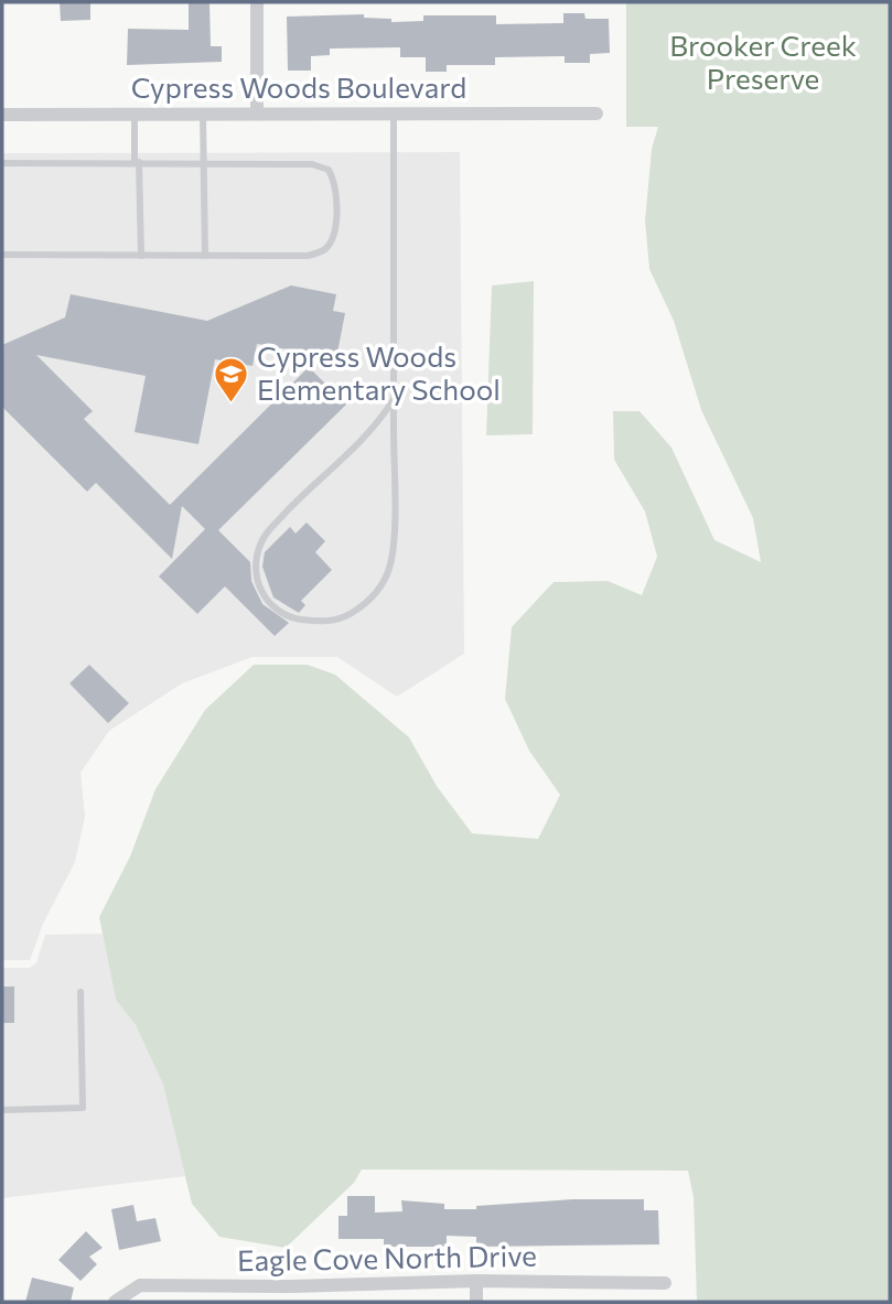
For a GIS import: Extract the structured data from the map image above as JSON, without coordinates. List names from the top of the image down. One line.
{"streets":{"street":["Cypress Woods Boulevard","Eagle Cove North Drive"]},"parks":["Brooker Creek Preserve"],"places":{"school or university":["Cypress Woods Elementary School"]}}
